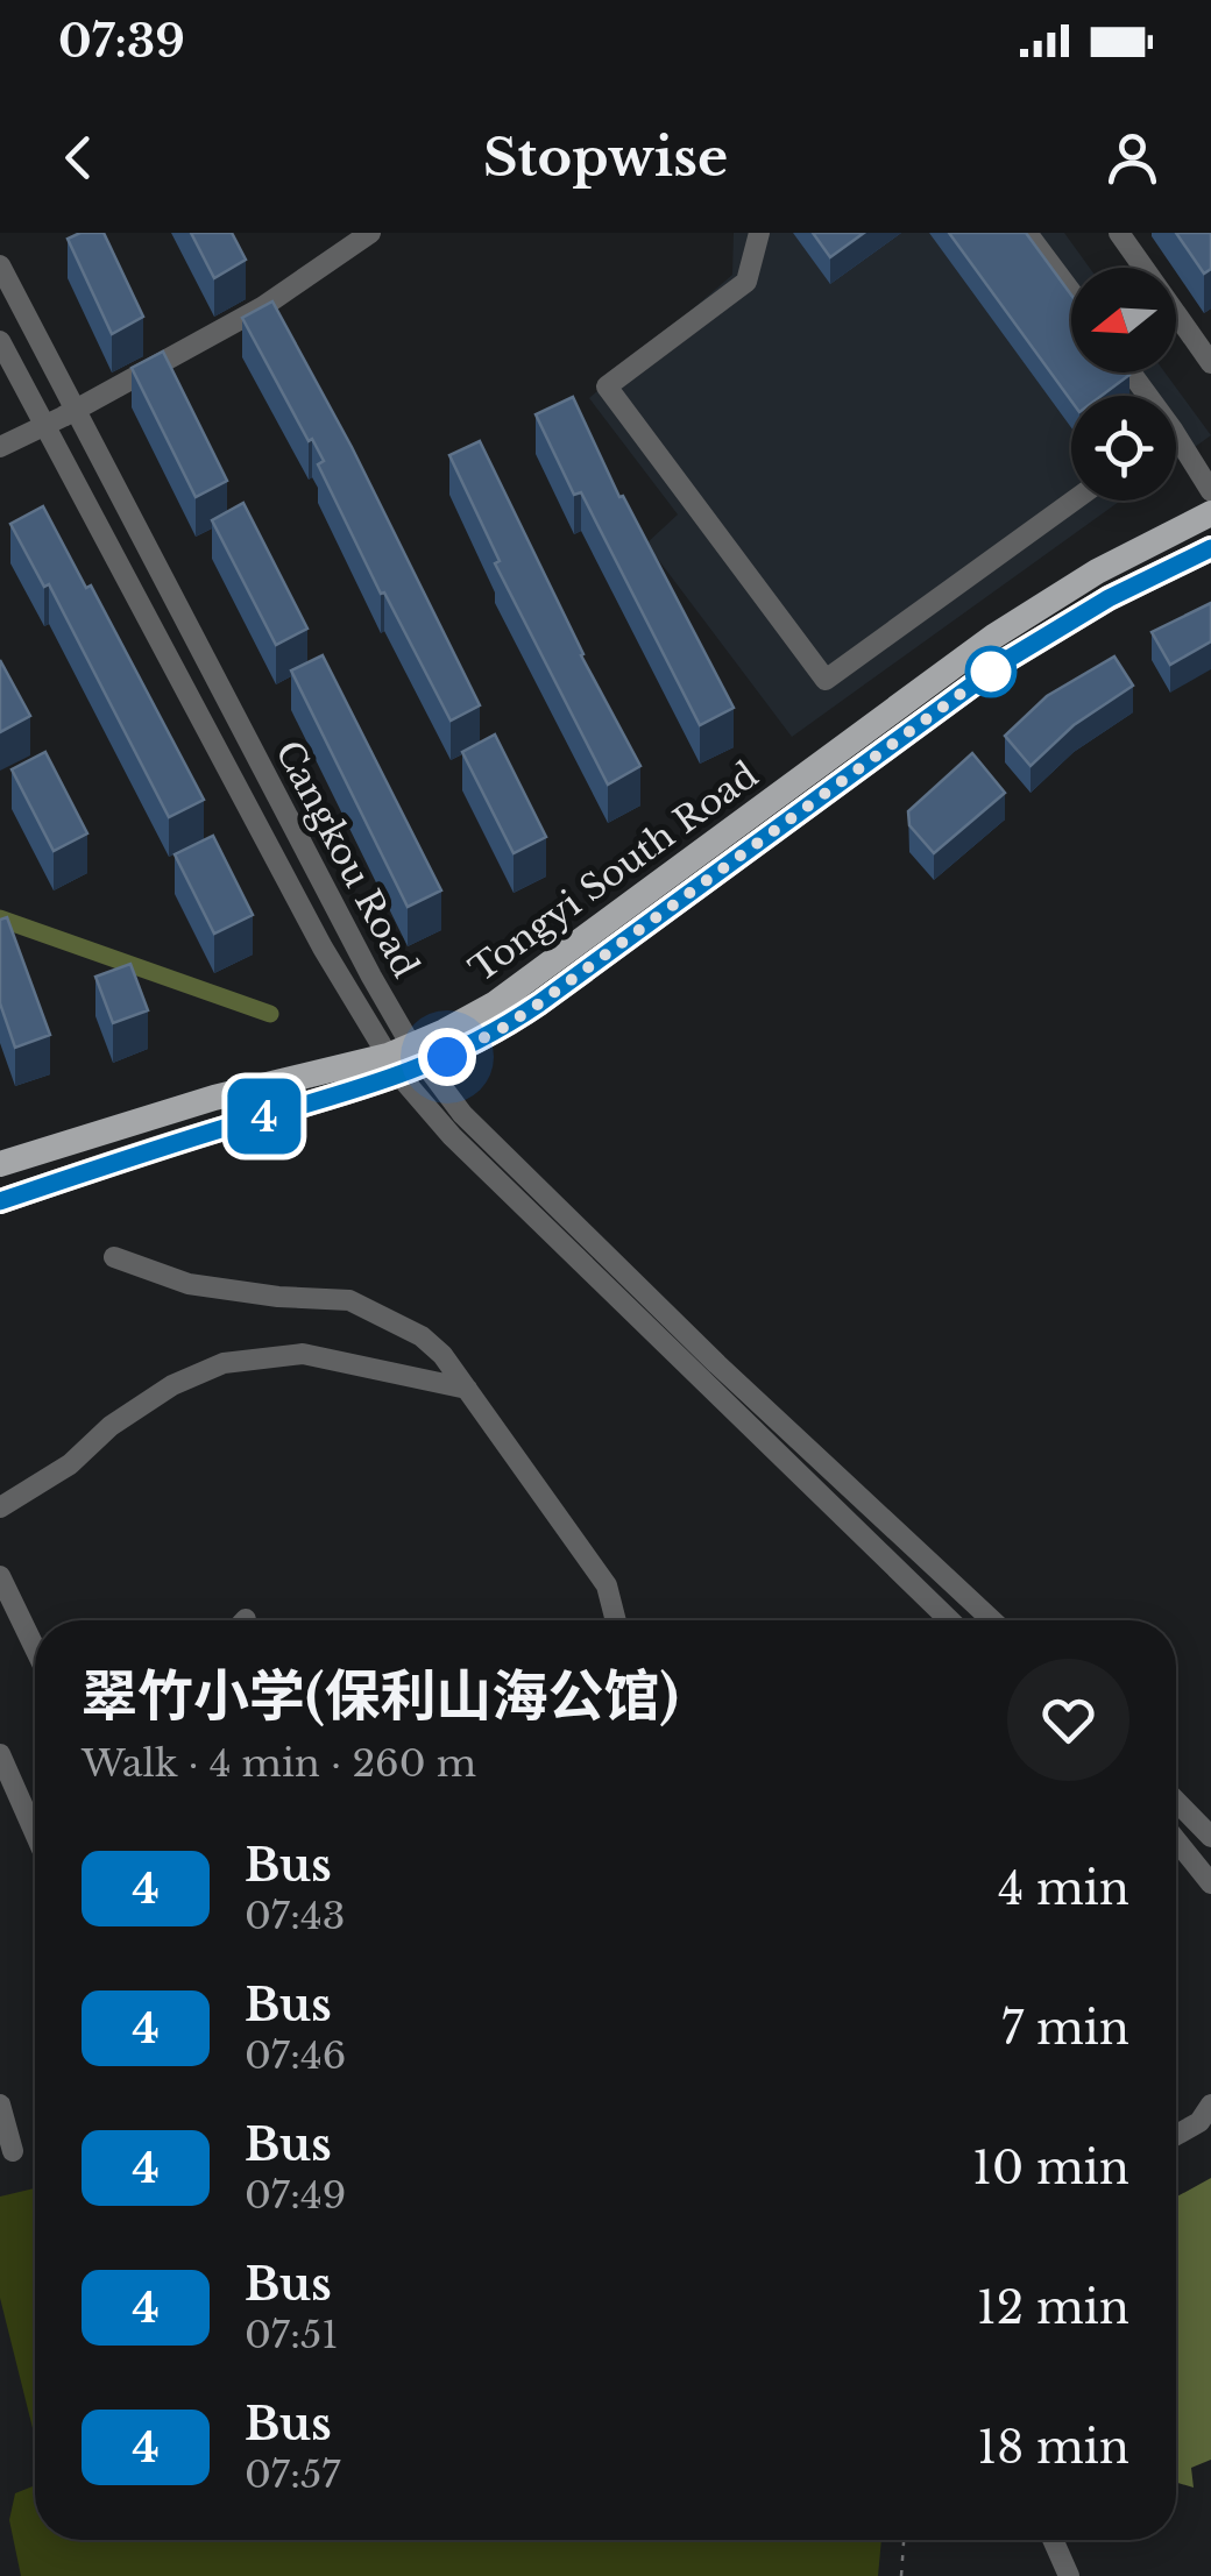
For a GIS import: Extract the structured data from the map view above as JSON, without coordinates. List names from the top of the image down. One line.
{"streets":{"main road":["Tongyi South Road"],"street":["Cangkou Road"]},"crossings":[["Cangkou Road","Tongyi South Road"]],"lines":["bus line 4"],"north":"left","page":{"status":"07:39","header":"Stopwise","on_map":"4","heading":["翠竹小学(保利山海公馆)","Walk · 4 min · 260 m"],"list":[{"mark":"4","name":"Bus","note":"07:43","value":"4 min"},{"mark":"4","name":"Bus","note":"07:46","value":"7 min"},{"mark":"4","name":"Bus","note":"07:49","value":"10 min"},{"mark":"4","name":"Bus","note":"07:51","value":"12 min"},{"mark":"4","name":"Bus","note":"07:57","value":"18 min"}]}}
